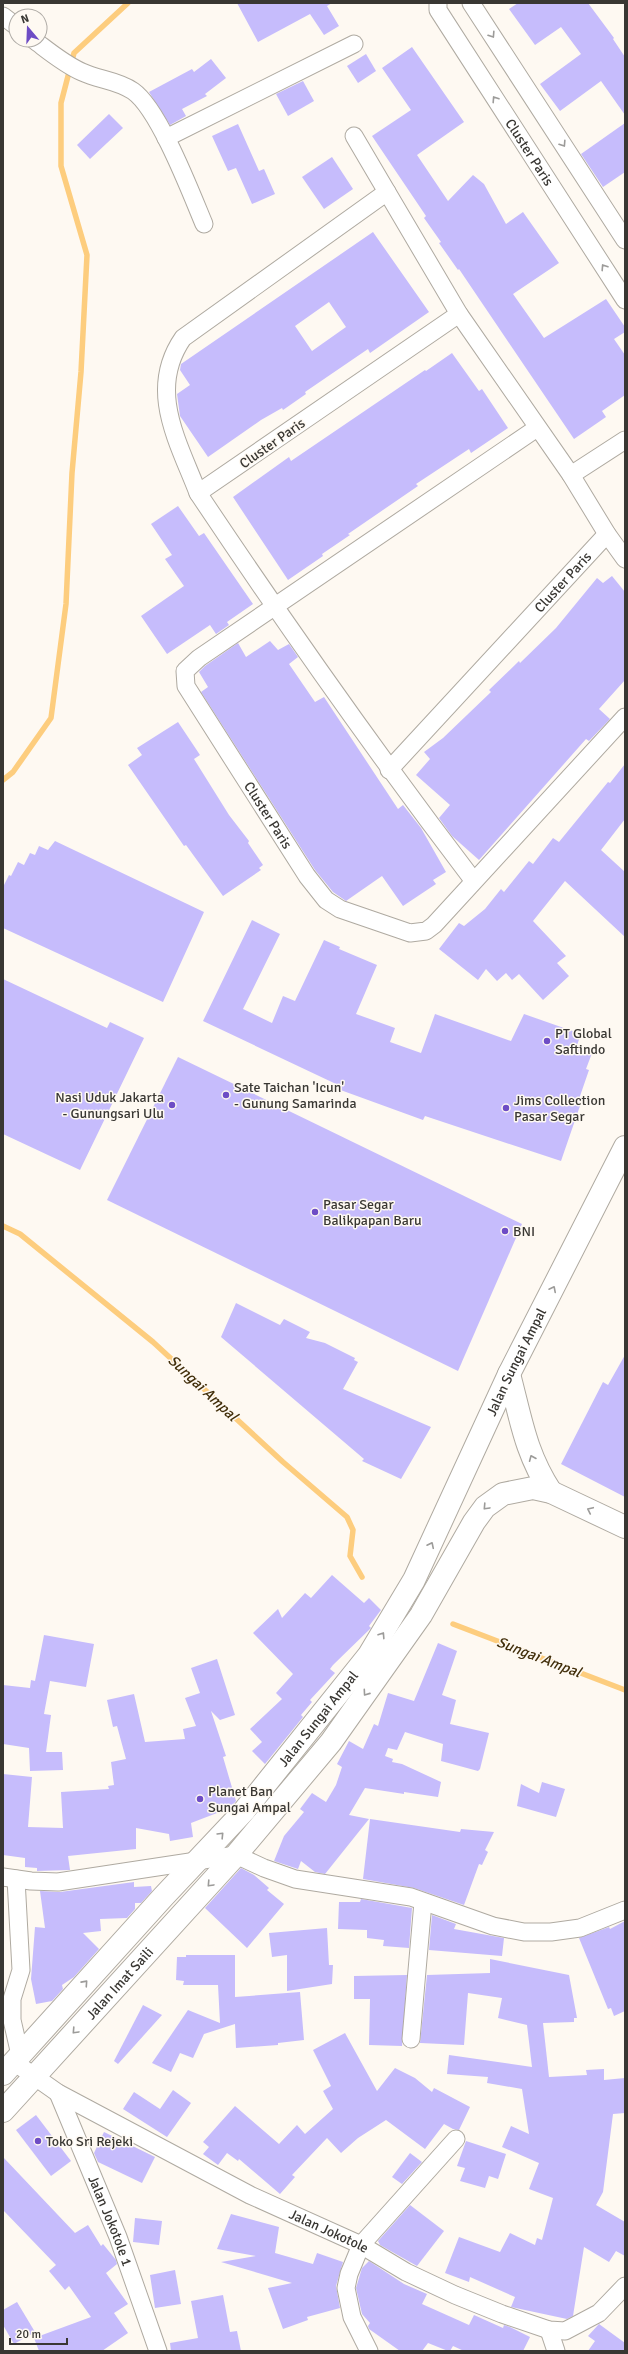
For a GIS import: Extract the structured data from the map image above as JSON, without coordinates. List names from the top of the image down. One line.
{"streets":{"main road":["Jalan Sungai Ampal","Jalan Imat Saili"],"street":["Cluster Paris","Jalan Jokotole 1","Jalan Jokotole"]},"crossings":[["Jalan Sungai Ampal","Jalan Imat Saili"],["Jalan Imat Saili","Jalan Jokotole"],["Jalan Jokotole 1","Jalan Jokotole"]],"water":["Sungai Ampal"],"places":["PT Global Saftindo","Sate Taichan 'Icun' - Gunung Samarinda","Nasi Uduk Jakarta - Gunungsari Ulu","Jims Collection Pasar Segar","Pasar Segar Balikpapan Baru","BNI","Planet Ban Sungai Ampal","Toko Sri Rejeki"],"scale_bar":"20 m","north":"top"}
